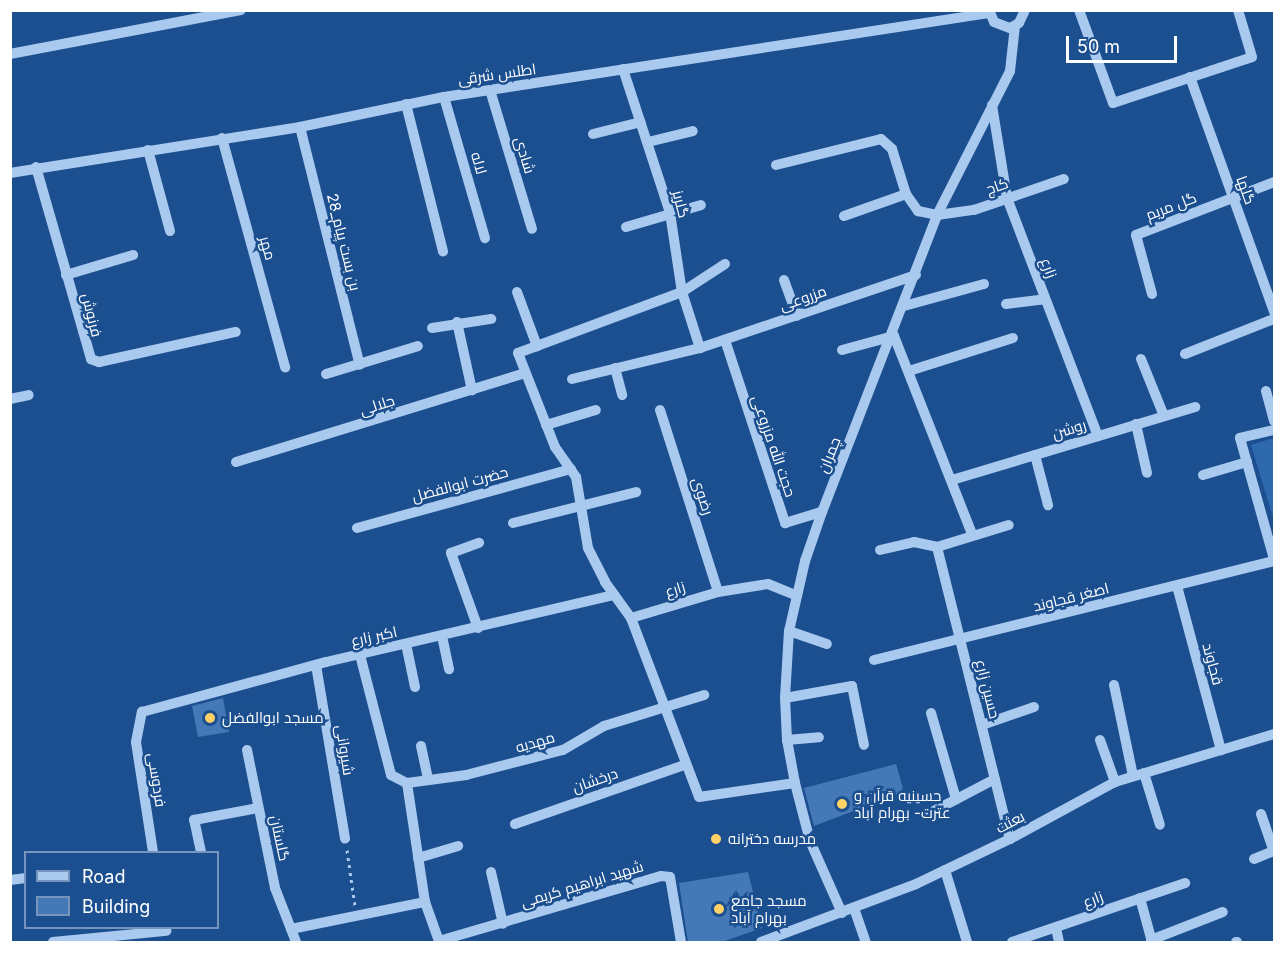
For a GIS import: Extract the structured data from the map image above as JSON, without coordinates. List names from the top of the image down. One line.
{"streets":{"street":["اطلس شرقی","شادی","لاله","کاج","گلها","گلریز","گل مریم","بن بست پیام_28","مهر","زارع","مزروعی","فرنوش","جلالی","روشن","حجت الله مزروعی","چمران","حضرت ابوالفضل","رضوی","اصغر قجاوند","اکبر زارع","قجاوند","حسین زارع","مهدیه","شیروانی","فردوسی","درخشان","بعثت","گلستان","شهید ابراهیم کریمی"]},"crossings":[["اطلس شرقی","شادی"],["اطلس شرقی","لاله"],["اطلس شرقی","گلریز"],["اطلس شرقی","بن بست پیام_28"],["اطلس شرقی","مهر"],["اطلس شرقی","فرنوش"],["کاج","زارع"],["کاج","چمران"],["گلها","گل مریم"],["گلریز","مزروعی"],["زارع","روشن"],["زارع","چمران"],["زارع","رضوی"],["مزروعی","حجت الله مزروعی"],["مزروعی","چمران"],["حجت الله مزروعی","چمران"],["چمران","بعثت"],["اصغر قجاوند","قجاوند"],["اصغر قجاوند","حسین زارع"],["اکبر زارع","شیروانی"],["اکبر زارع","فردوسی"],["قجاوند","بعثت"],["حسین زارع","بعثت"]],"places":["مسجد ابوالفضل","حسینیه قرآن و عترت- بهرام آباد","مدرسه دخترانه","مسجد جامع بهرام آباد"],"legend":["Road","Building"],"scale_bar":"50 m"}
